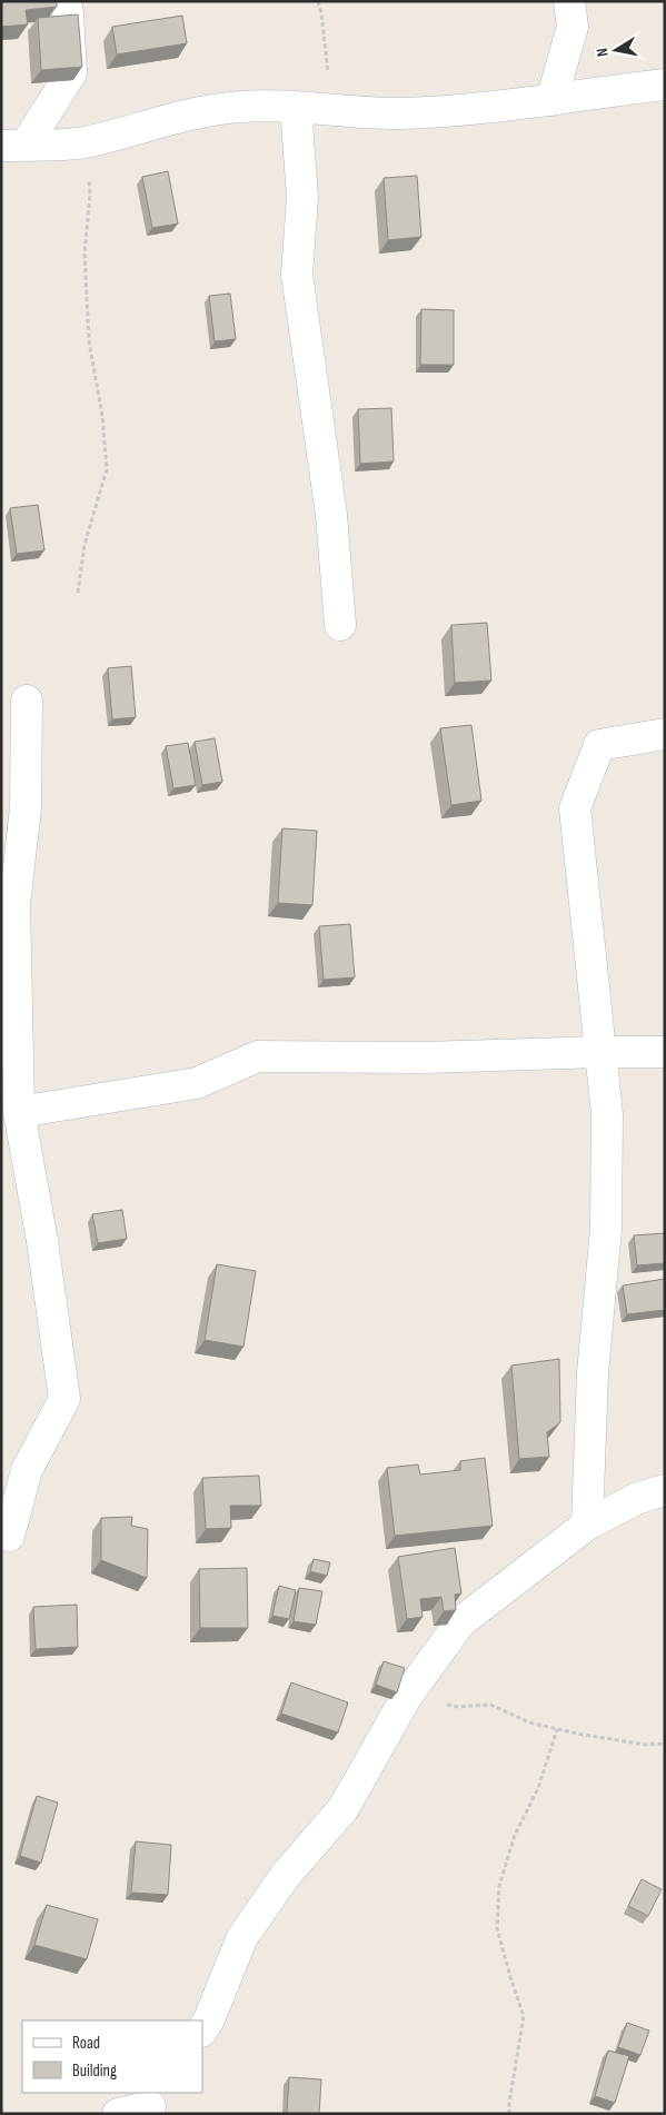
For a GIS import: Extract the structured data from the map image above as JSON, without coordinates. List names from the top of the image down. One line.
{"legend":["Road","Building"],"north":"left"}
